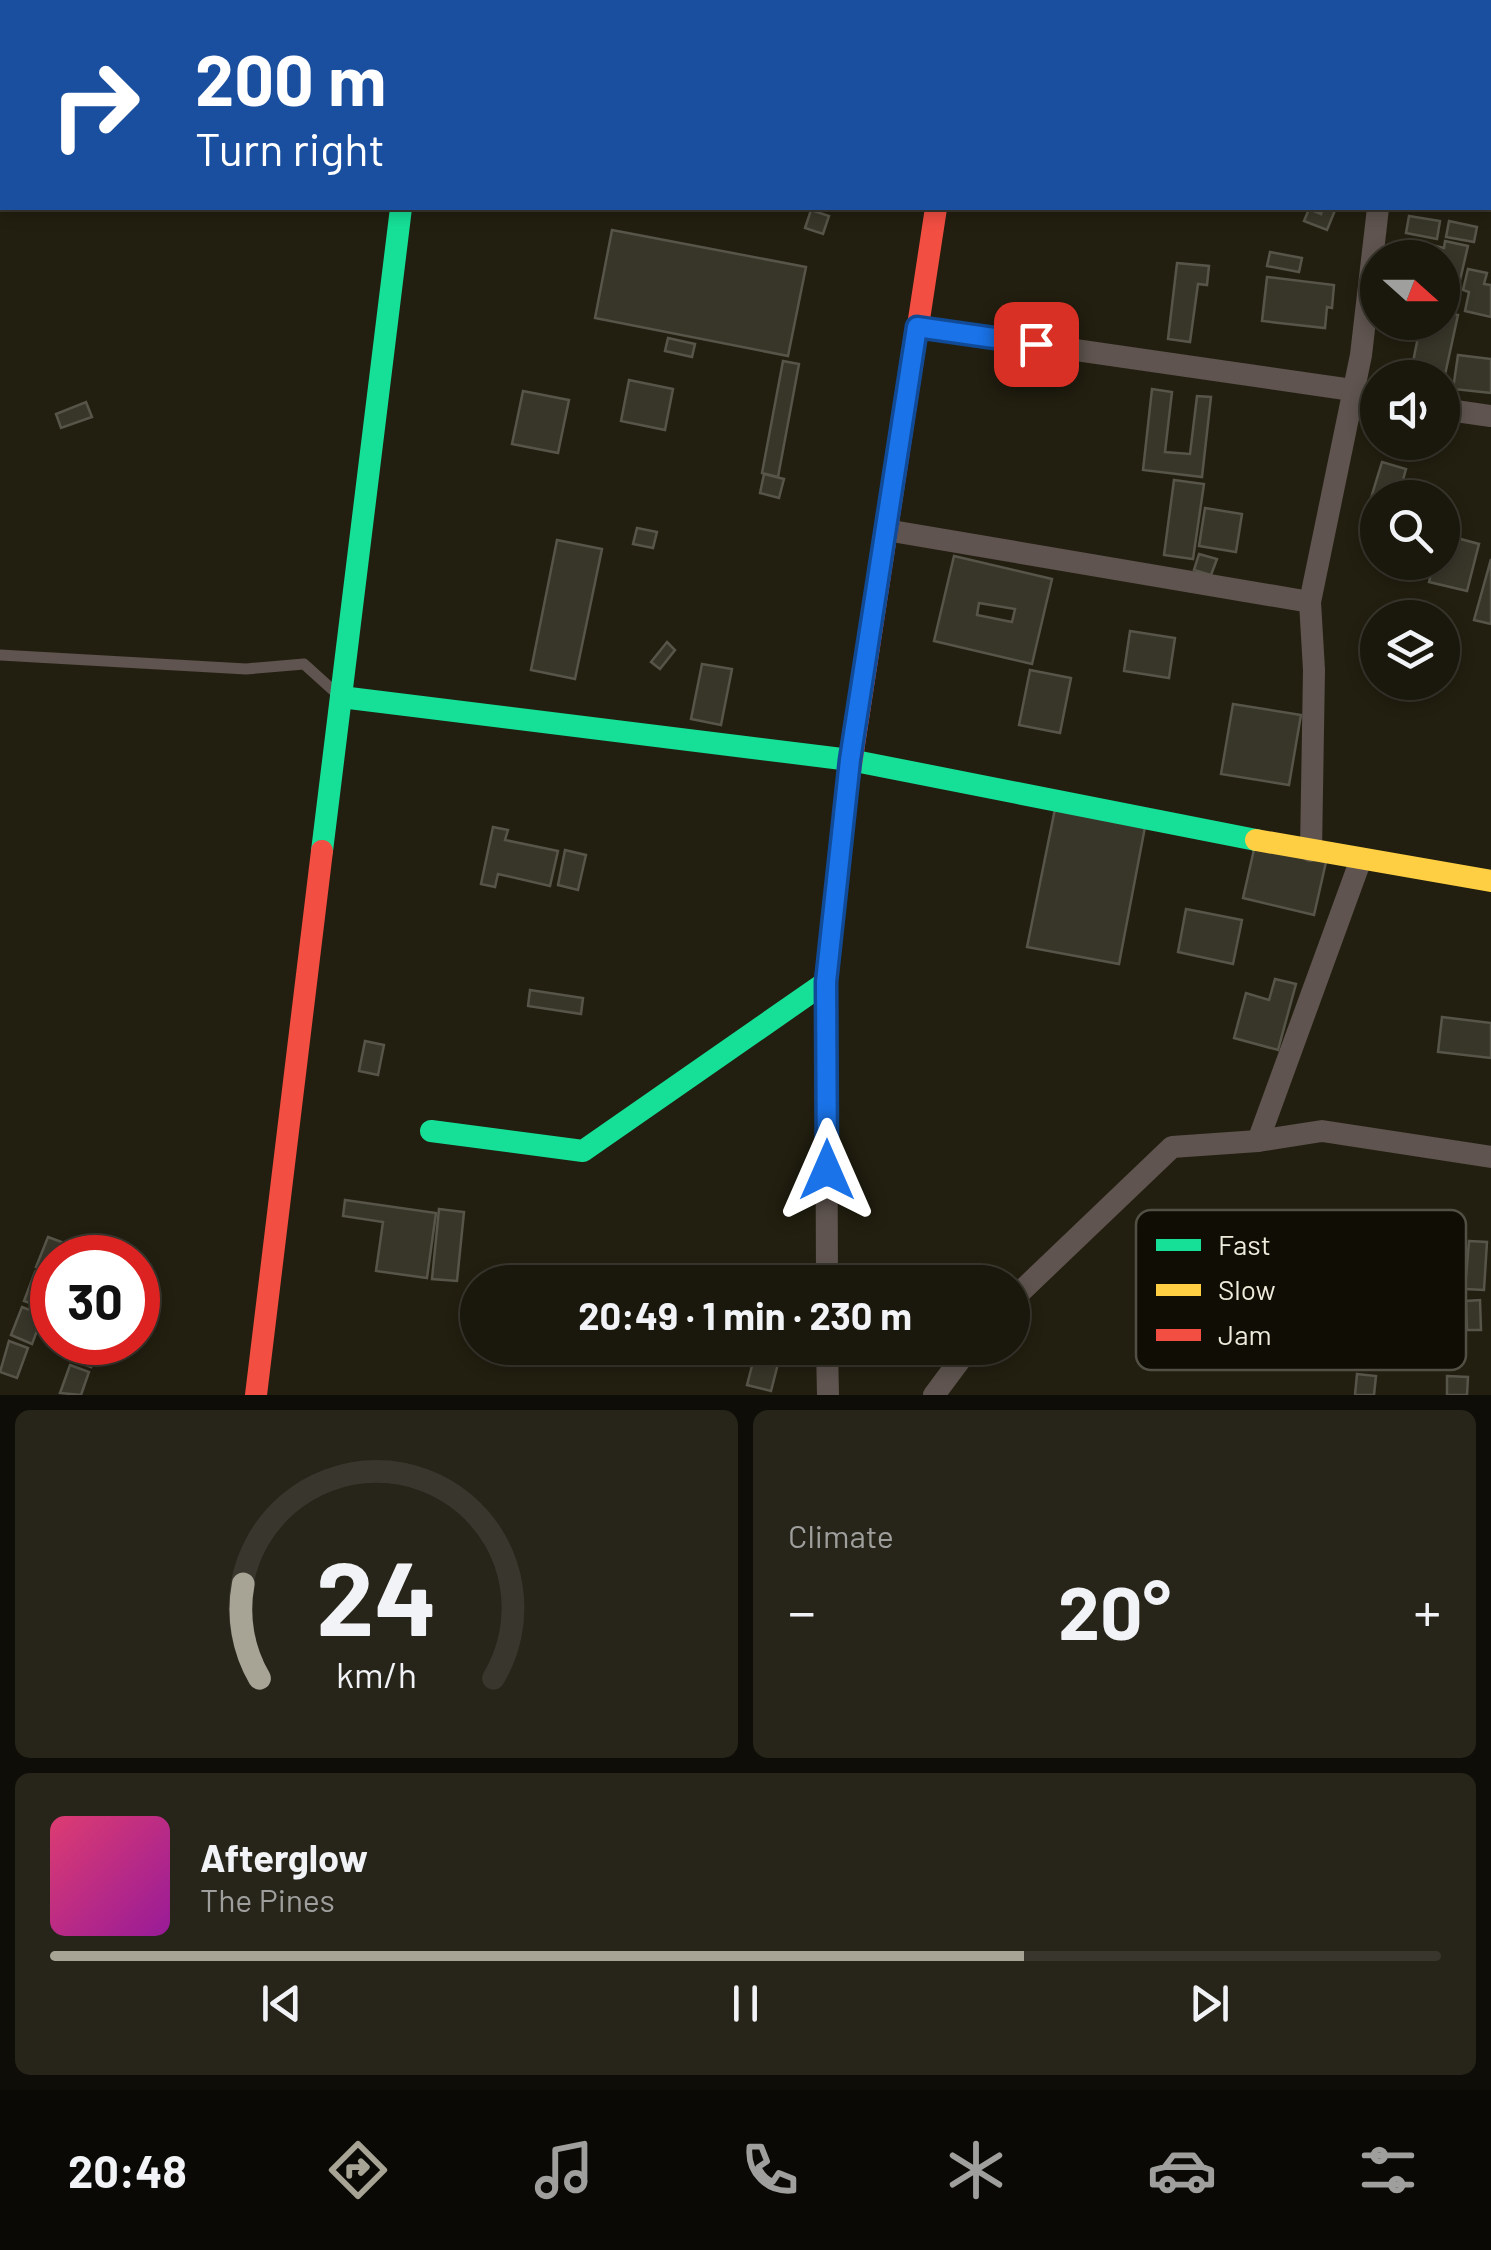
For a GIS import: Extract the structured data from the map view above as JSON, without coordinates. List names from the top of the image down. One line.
{"legend":["Fast","Slow","Jam"],"north":"right","page":{"turn":["200 m","Turn right"],"limit":"30","trip":"20:49 · 1 min · 230 m","tile":"Climate","heat":["−","20°","+"],"song":["Afterglow","The Pines"],"tabs":"20:48","gauge":["24","km/h"]}}
